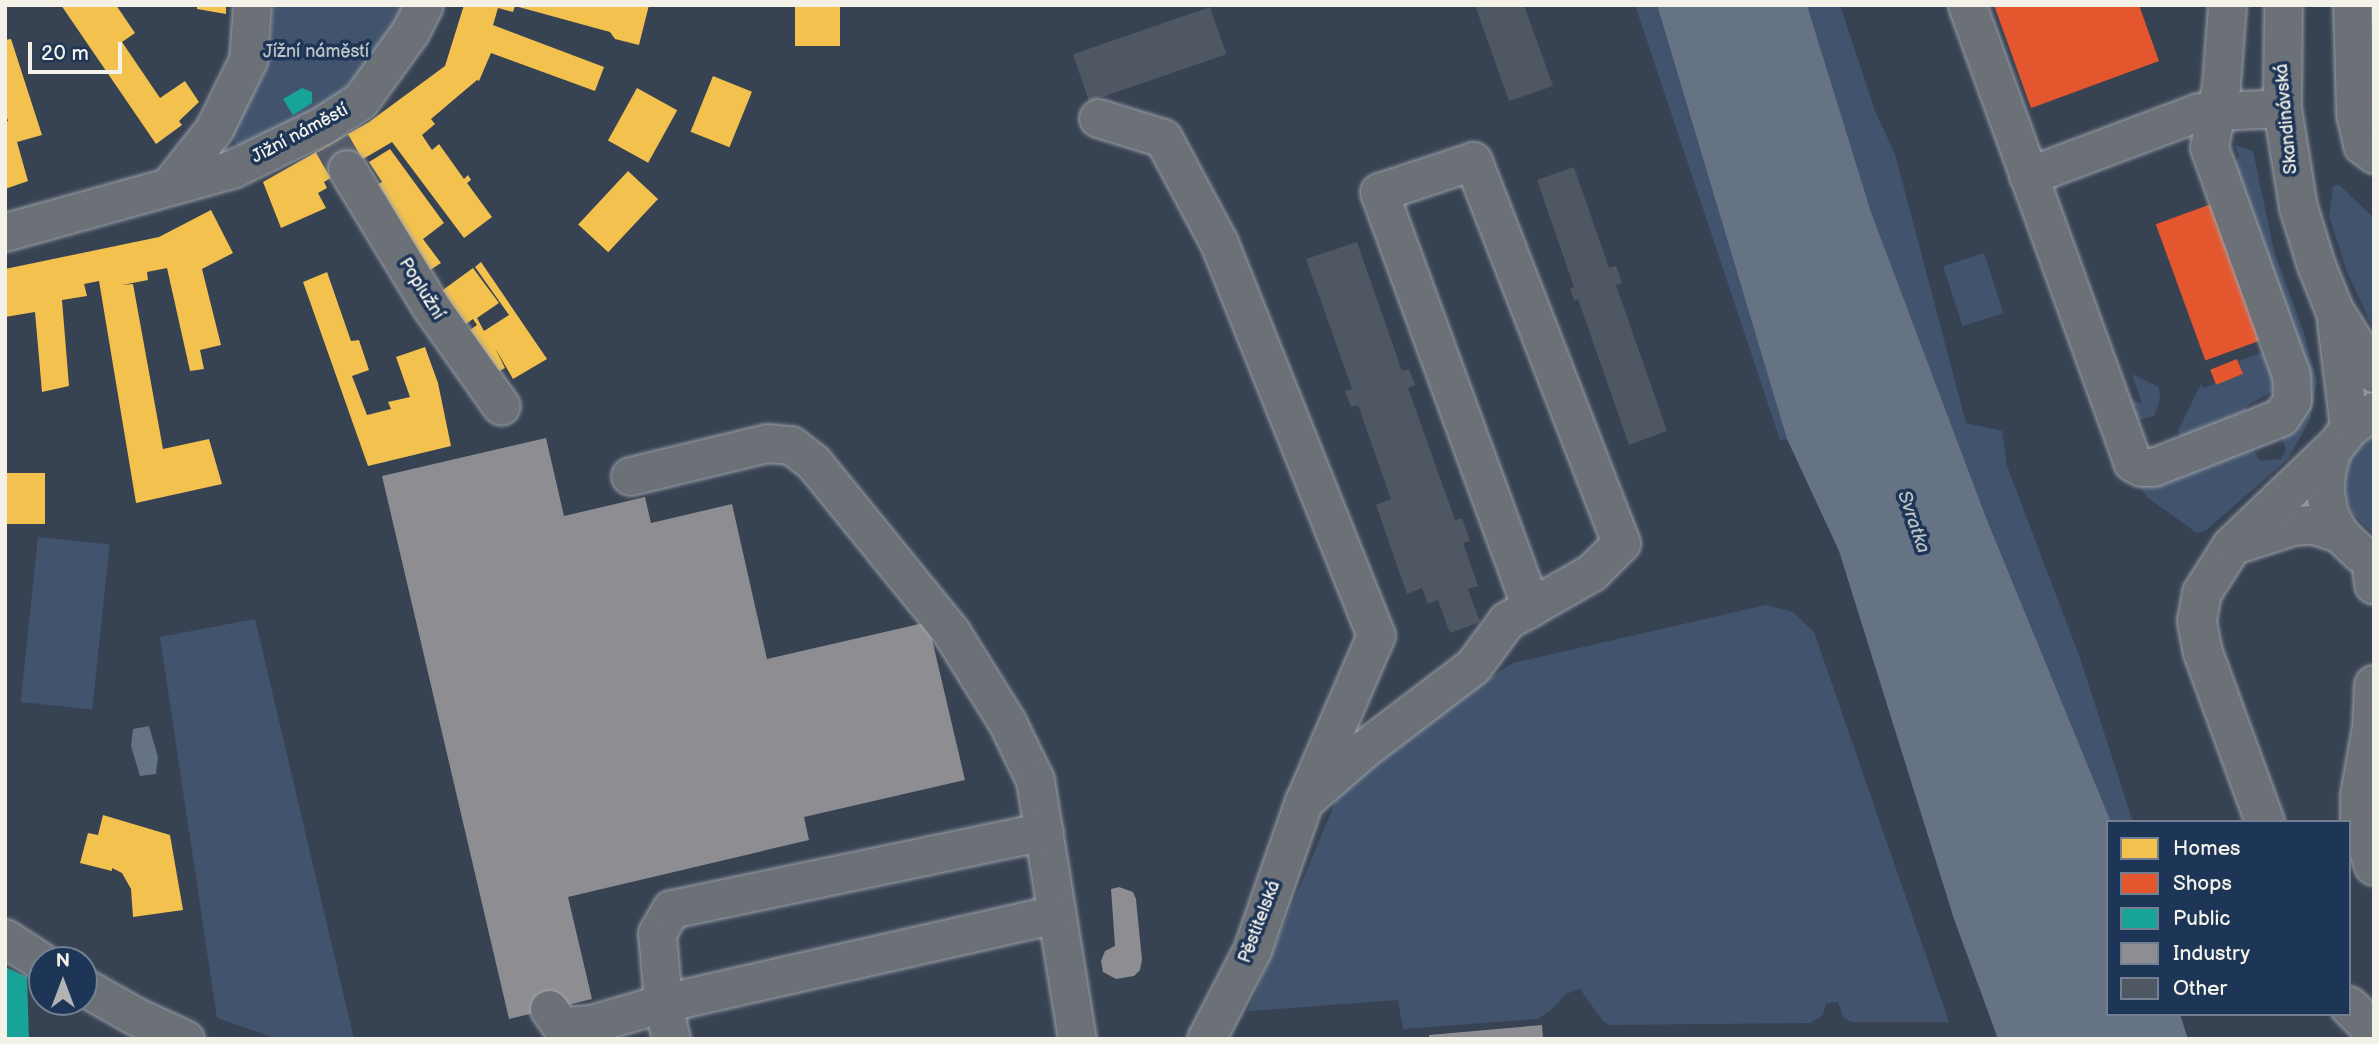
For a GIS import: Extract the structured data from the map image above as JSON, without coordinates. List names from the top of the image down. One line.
{"streets":{"street":["Skandinávská","Jižní náměstí","Poplužní","Pěstitelská"]},"crossings":[["Jižní náměstí","Poplužní"]],"water":["Svratka"],"parks":["Jížní náměstí"],"legend":["Homes","Shops","Public","Industry","Other"],"scale_bar":"20 m","north":"top"}
